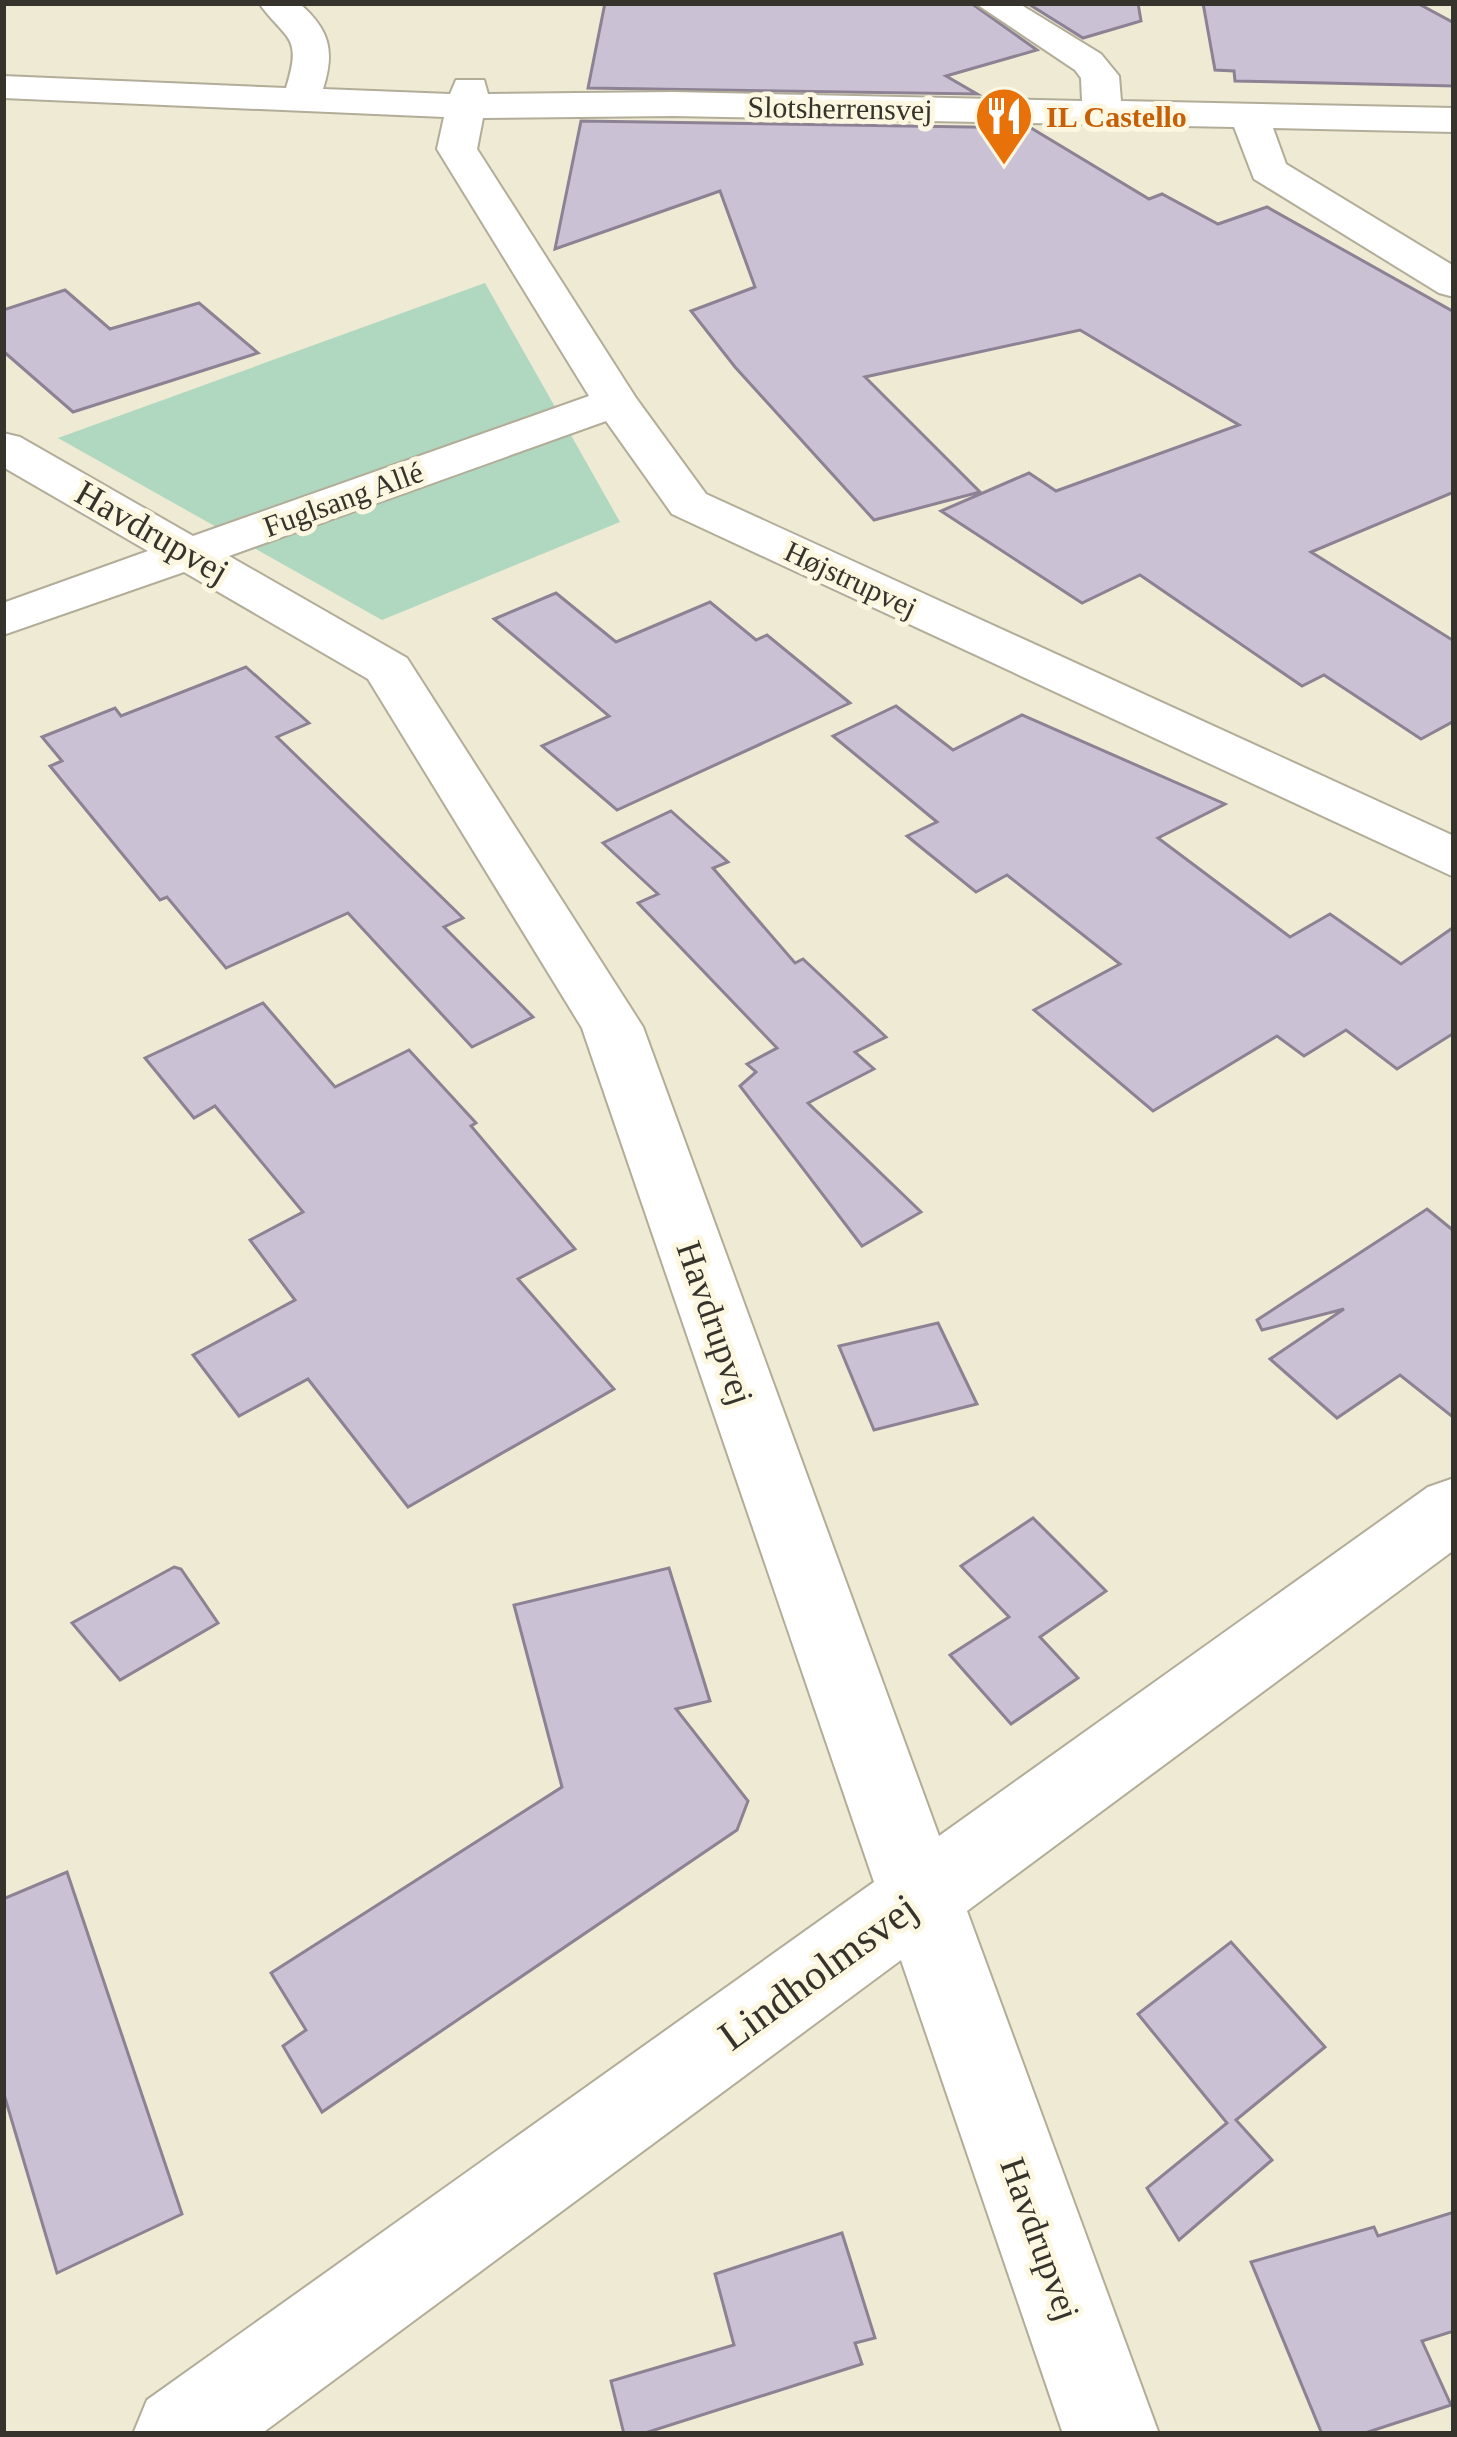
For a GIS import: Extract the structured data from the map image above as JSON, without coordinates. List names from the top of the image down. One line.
{"streets":{"street":["Slotsherrensvej","Fuglsang Allé","Havdrupvej","Højstrupvej","Lindholmsvej"]},"crossings":[["Slotsherrensvej","Højstrupvej"],["Fuglsang Allé","Havdrupvej"],["Fuglsang Allé","Højstrupvej"],["Havdrupvej","Lindholmsvej"]],"places":{"restaurant":["IL Castello"]}}
